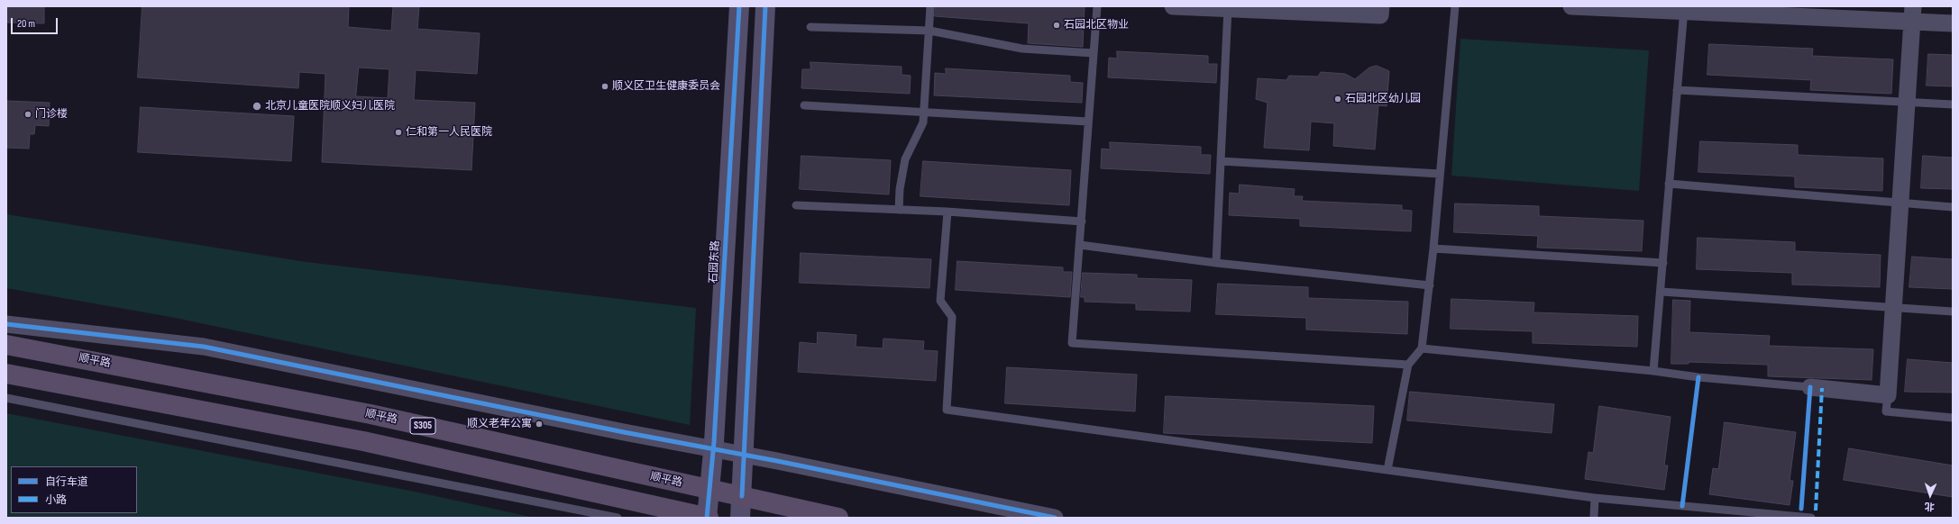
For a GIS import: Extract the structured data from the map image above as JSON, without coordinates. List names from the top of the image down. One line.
{"streets":{"main road":["石园东路","顺平路","S305"]},"crossings":[["石园东路","顺平路"]],"places":["石园北区物业","顺义区卫生健康委员会","石园北区幼儿园","北京儿童医院顺义妇儿医院","门诊楼","仁和第一人民医院","顺义老年公寓"],"legend":["自行车道","小路"],"scale_bar":"20 m","north":"bottom"}
